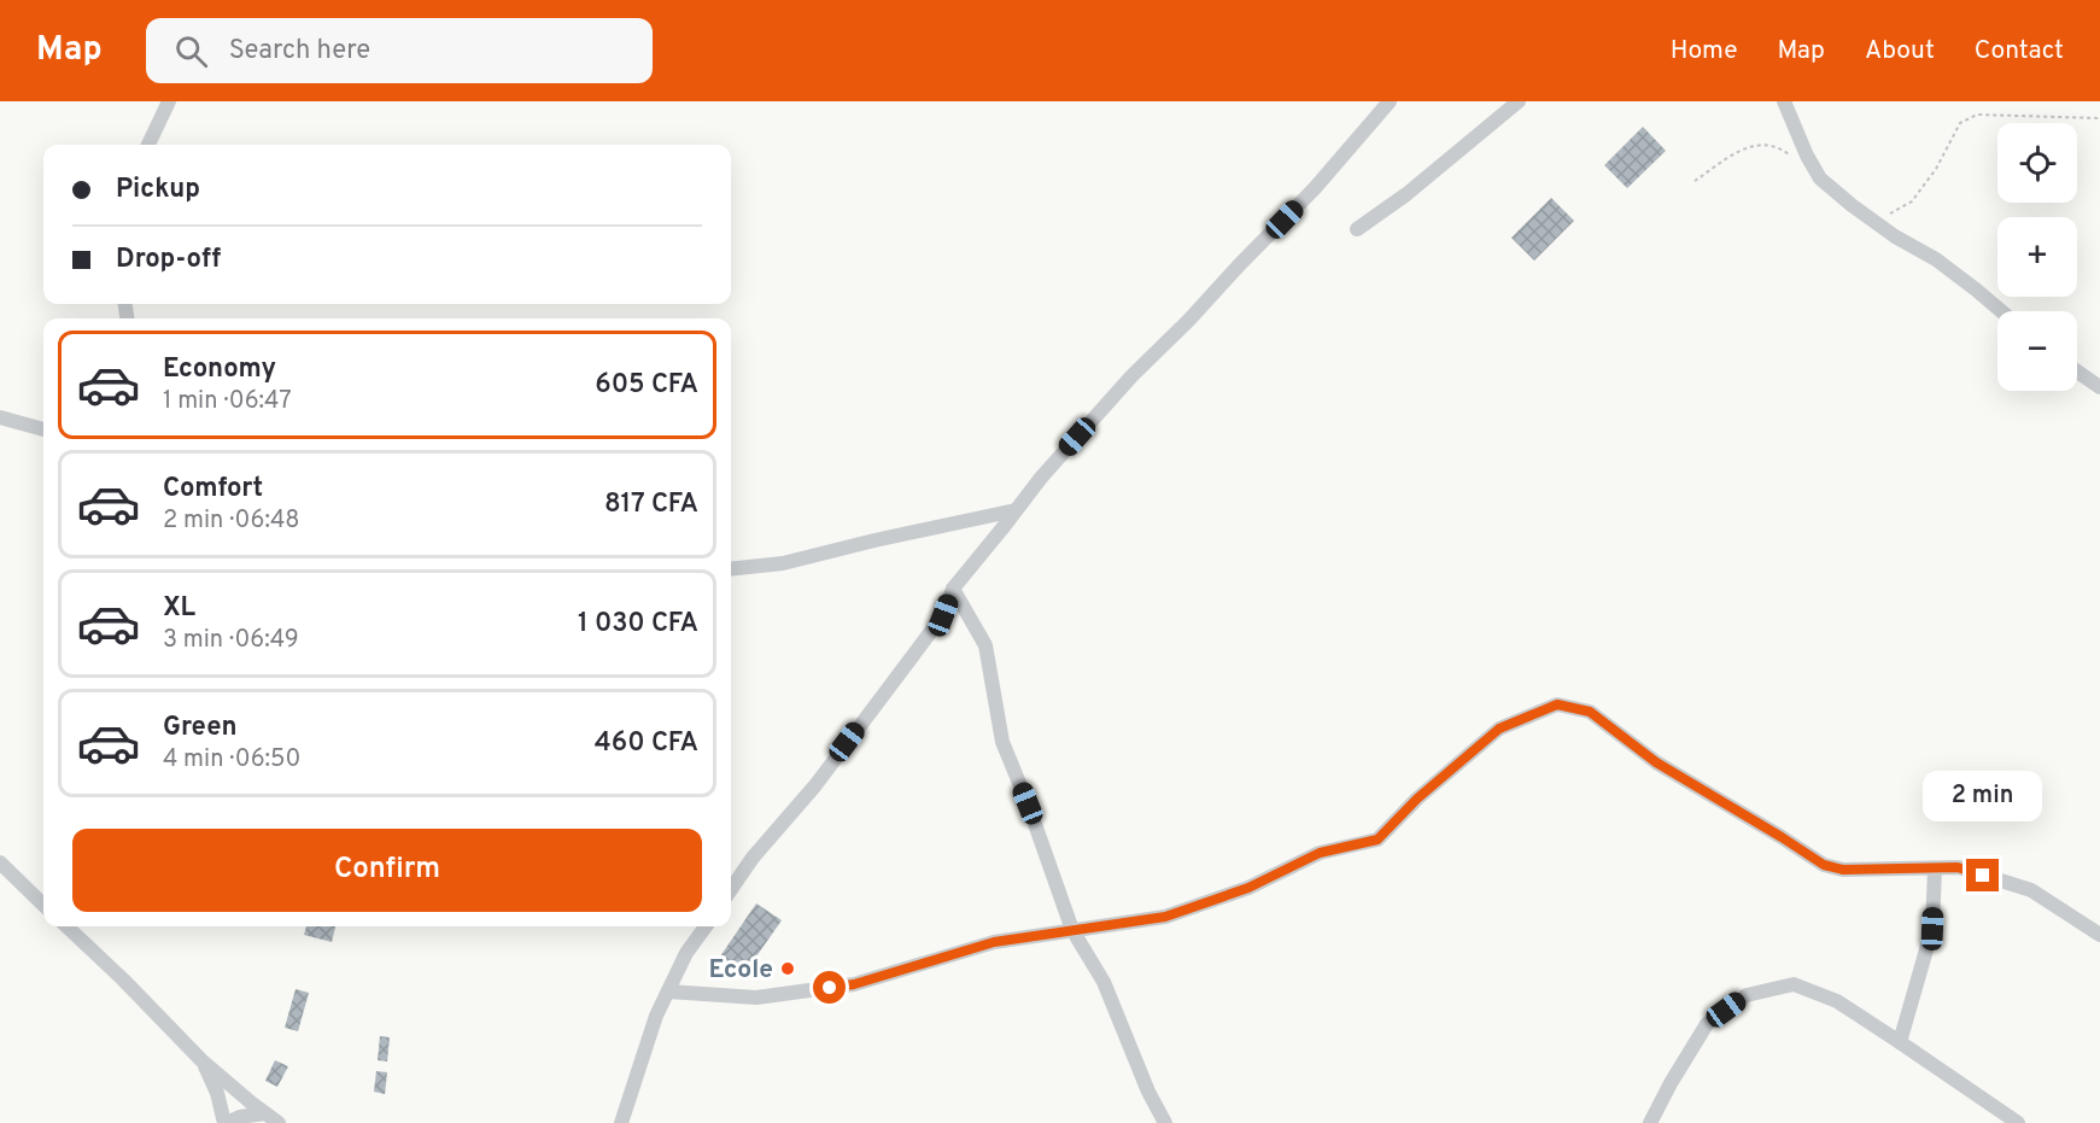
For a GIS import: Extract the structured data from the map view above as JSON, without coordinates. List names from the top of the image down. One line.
{"places":["Ecole"],"page":{"header":"Map","search":"Search here","nav":["Home","Map","About","Contact"],"map_buttons":["+","−"],"banner":["Pickup","Drop-off"],"list":[{"name":"Economy","note":"1 min · 06:47","value":"605 CFA"},{"name":"Comfort","note":"2 min · 06:48","value":"817 CFA"},{"name":"XL","note":"3 min · 06:49","value":"1 030 CFA"},{"name":"Green","note":"4 min · 06:50","value":"460 CFA"}],"bubble":"2 min","buttons":"Confirm"}}
